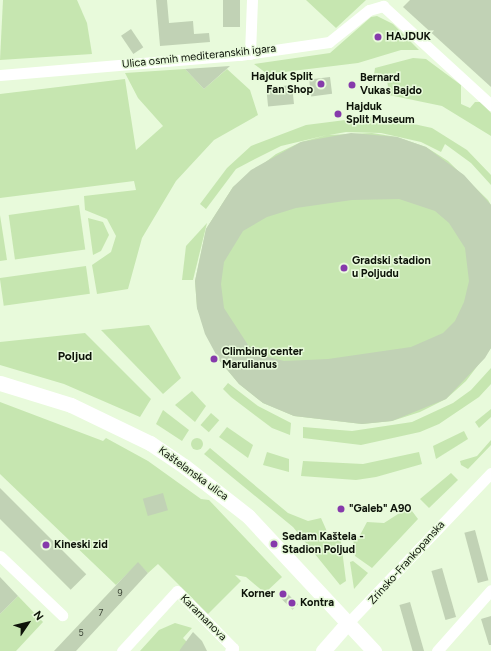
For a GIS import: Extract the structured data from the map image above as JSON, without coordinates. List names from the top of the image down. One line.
{"streets":{"main road":["Kaštelanska ulica","Zrinsko-Frankopanska"],"street":["Ulica osmih mediteranskih igara","Karamanova"]},"crossings":[["Kaštelanska ulica","Zrinsko-Frankopanska"]],"districts":["Poljud"],"places":["HAJDUK","Hajduk Split Fan Shop","Bernard Vukas Bajdo","Hajduk Split Museum","Gradski stadion u Poljudu","Climbing center Marulianus","\"Galeb\" A90","Sedam Kaštela - Stadion Poljud","Kineski zid","Korner","Kontra"],"house_numbers":["9","7","5"],"north":"top right"}
